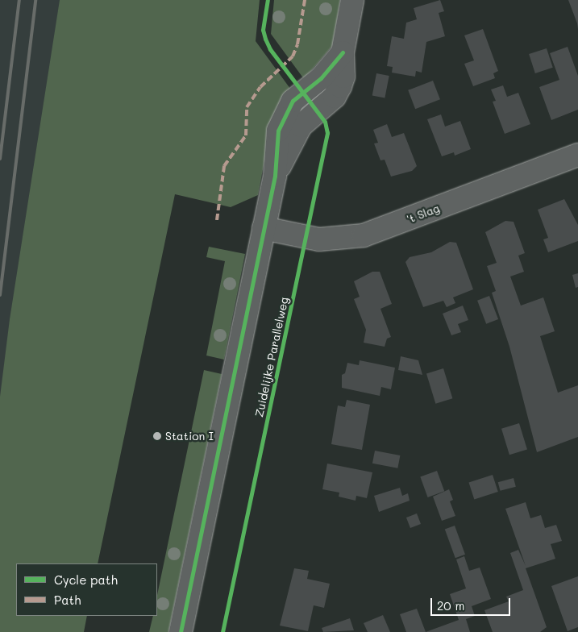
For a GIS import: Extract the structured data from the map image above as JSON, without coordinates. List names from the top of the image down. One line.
{"streets":{"street":["'t Slag"],"cycle path":["Zuidelijke Parallelweg"]},"places":["Station I"],"legend":["Cycle path","Path"],"scale_bar":"20 m"}
